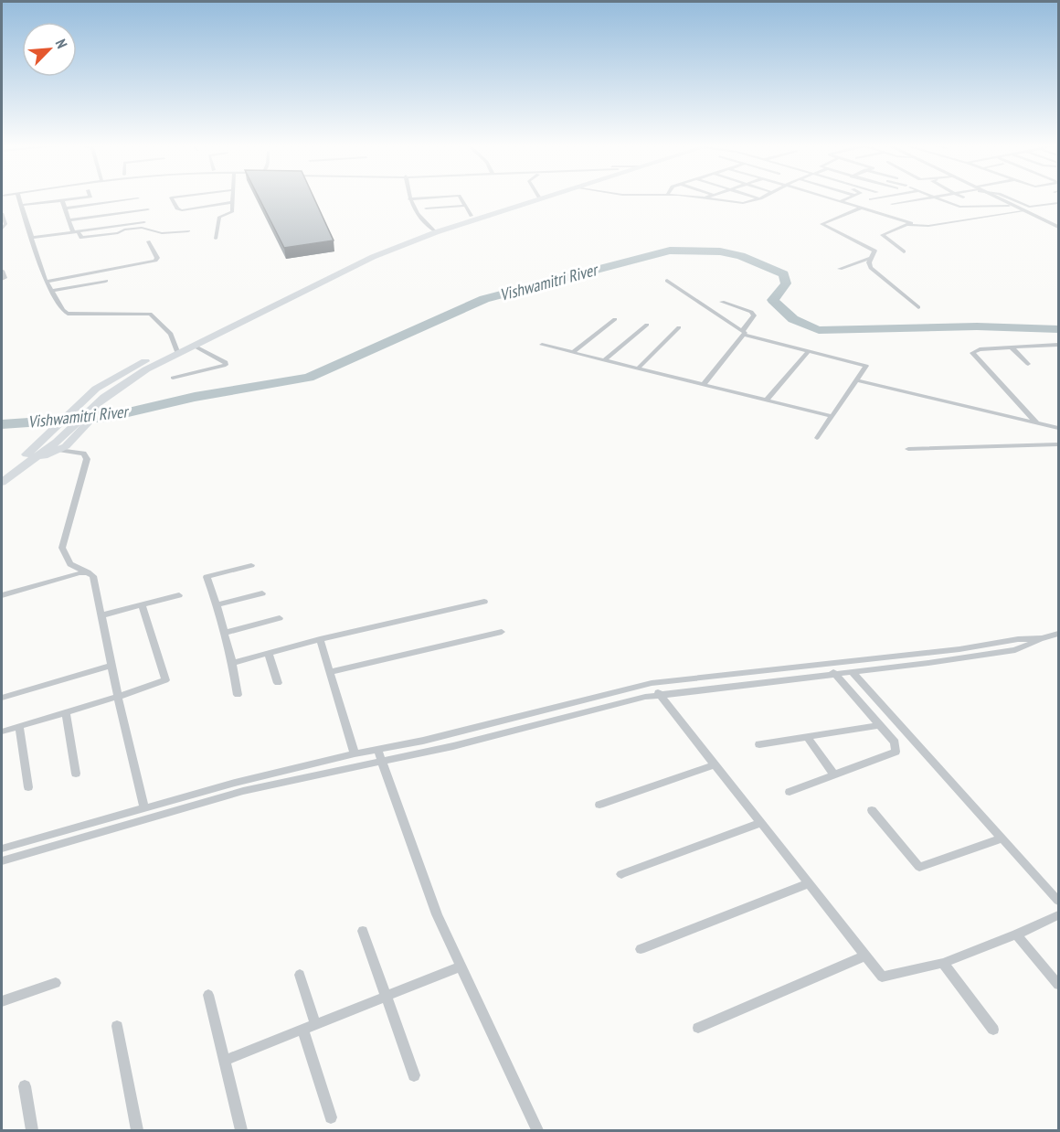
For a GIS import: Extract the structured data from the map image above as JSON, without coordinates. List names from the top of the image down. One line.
{"water":["Vishwamitri River"],"north":"top right"}
